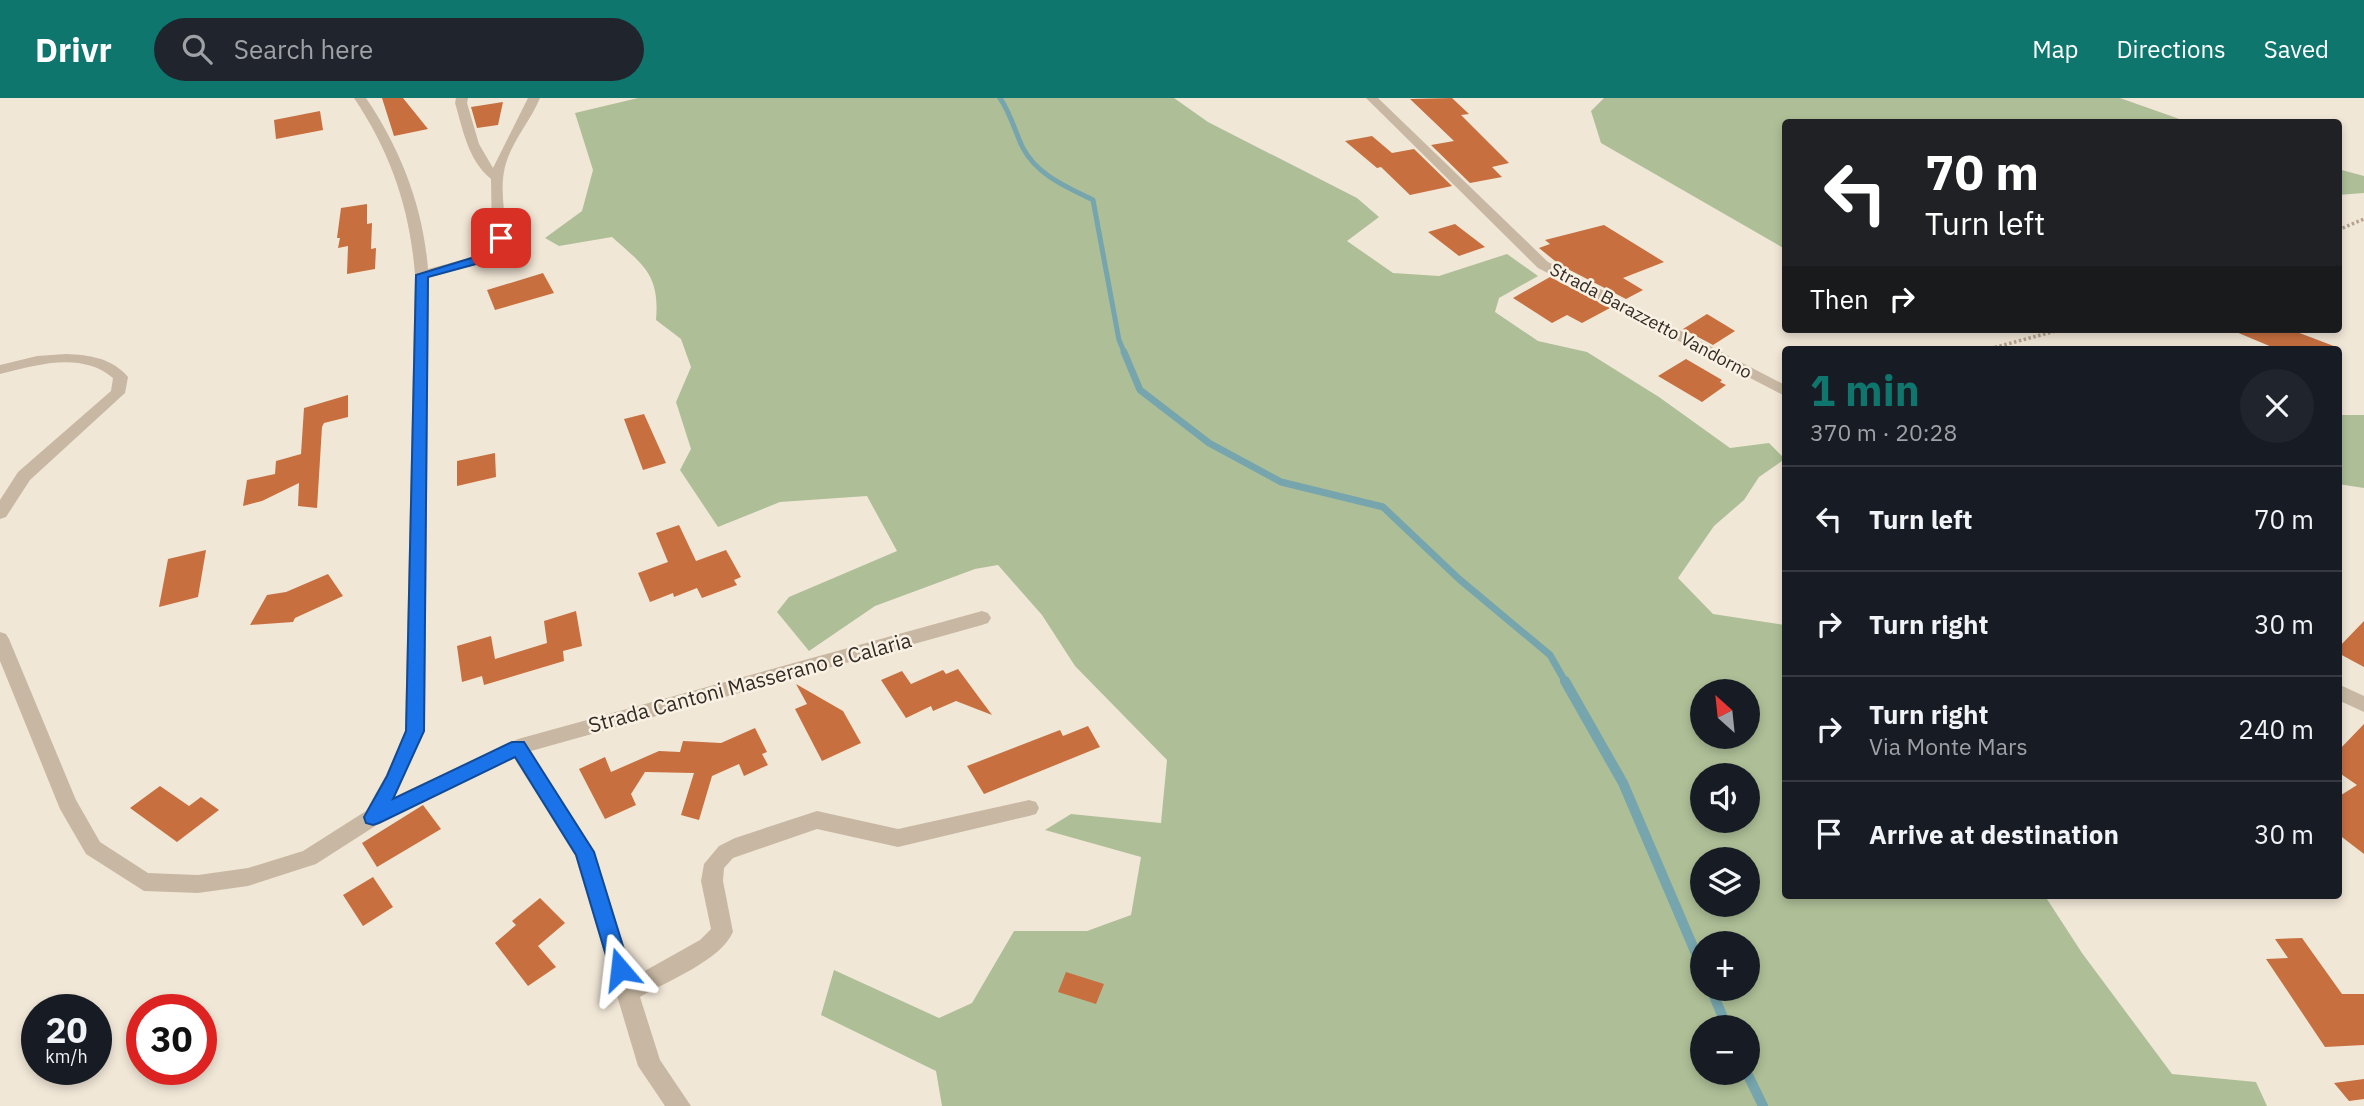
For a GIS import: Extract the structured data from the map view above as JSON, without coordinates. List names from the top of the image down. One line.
{"streets":{"street":["Strada Barazzetto Vandorno","Strada Cantoni Masserano e Calaria"]},"north":"top left","page":{"header":"Drivr","search":"Search here","nav":["Map","Directions","Saved"],"turn":["70 m","Turn left"],"then":"Then","heading":["1 min","370 m · 20:28"],"list":[{"name":"Turn left","value":"70 m"},{"name":"Turn right","value":"30 m"},{"name":"Turn right","note":"Via Monte Mars","value":"240 m"},{"name":"Arrive at destination","value":"30 m"}],"map_buttons":["+","−"],"speed":"20 km/h","limit":"30"}}
